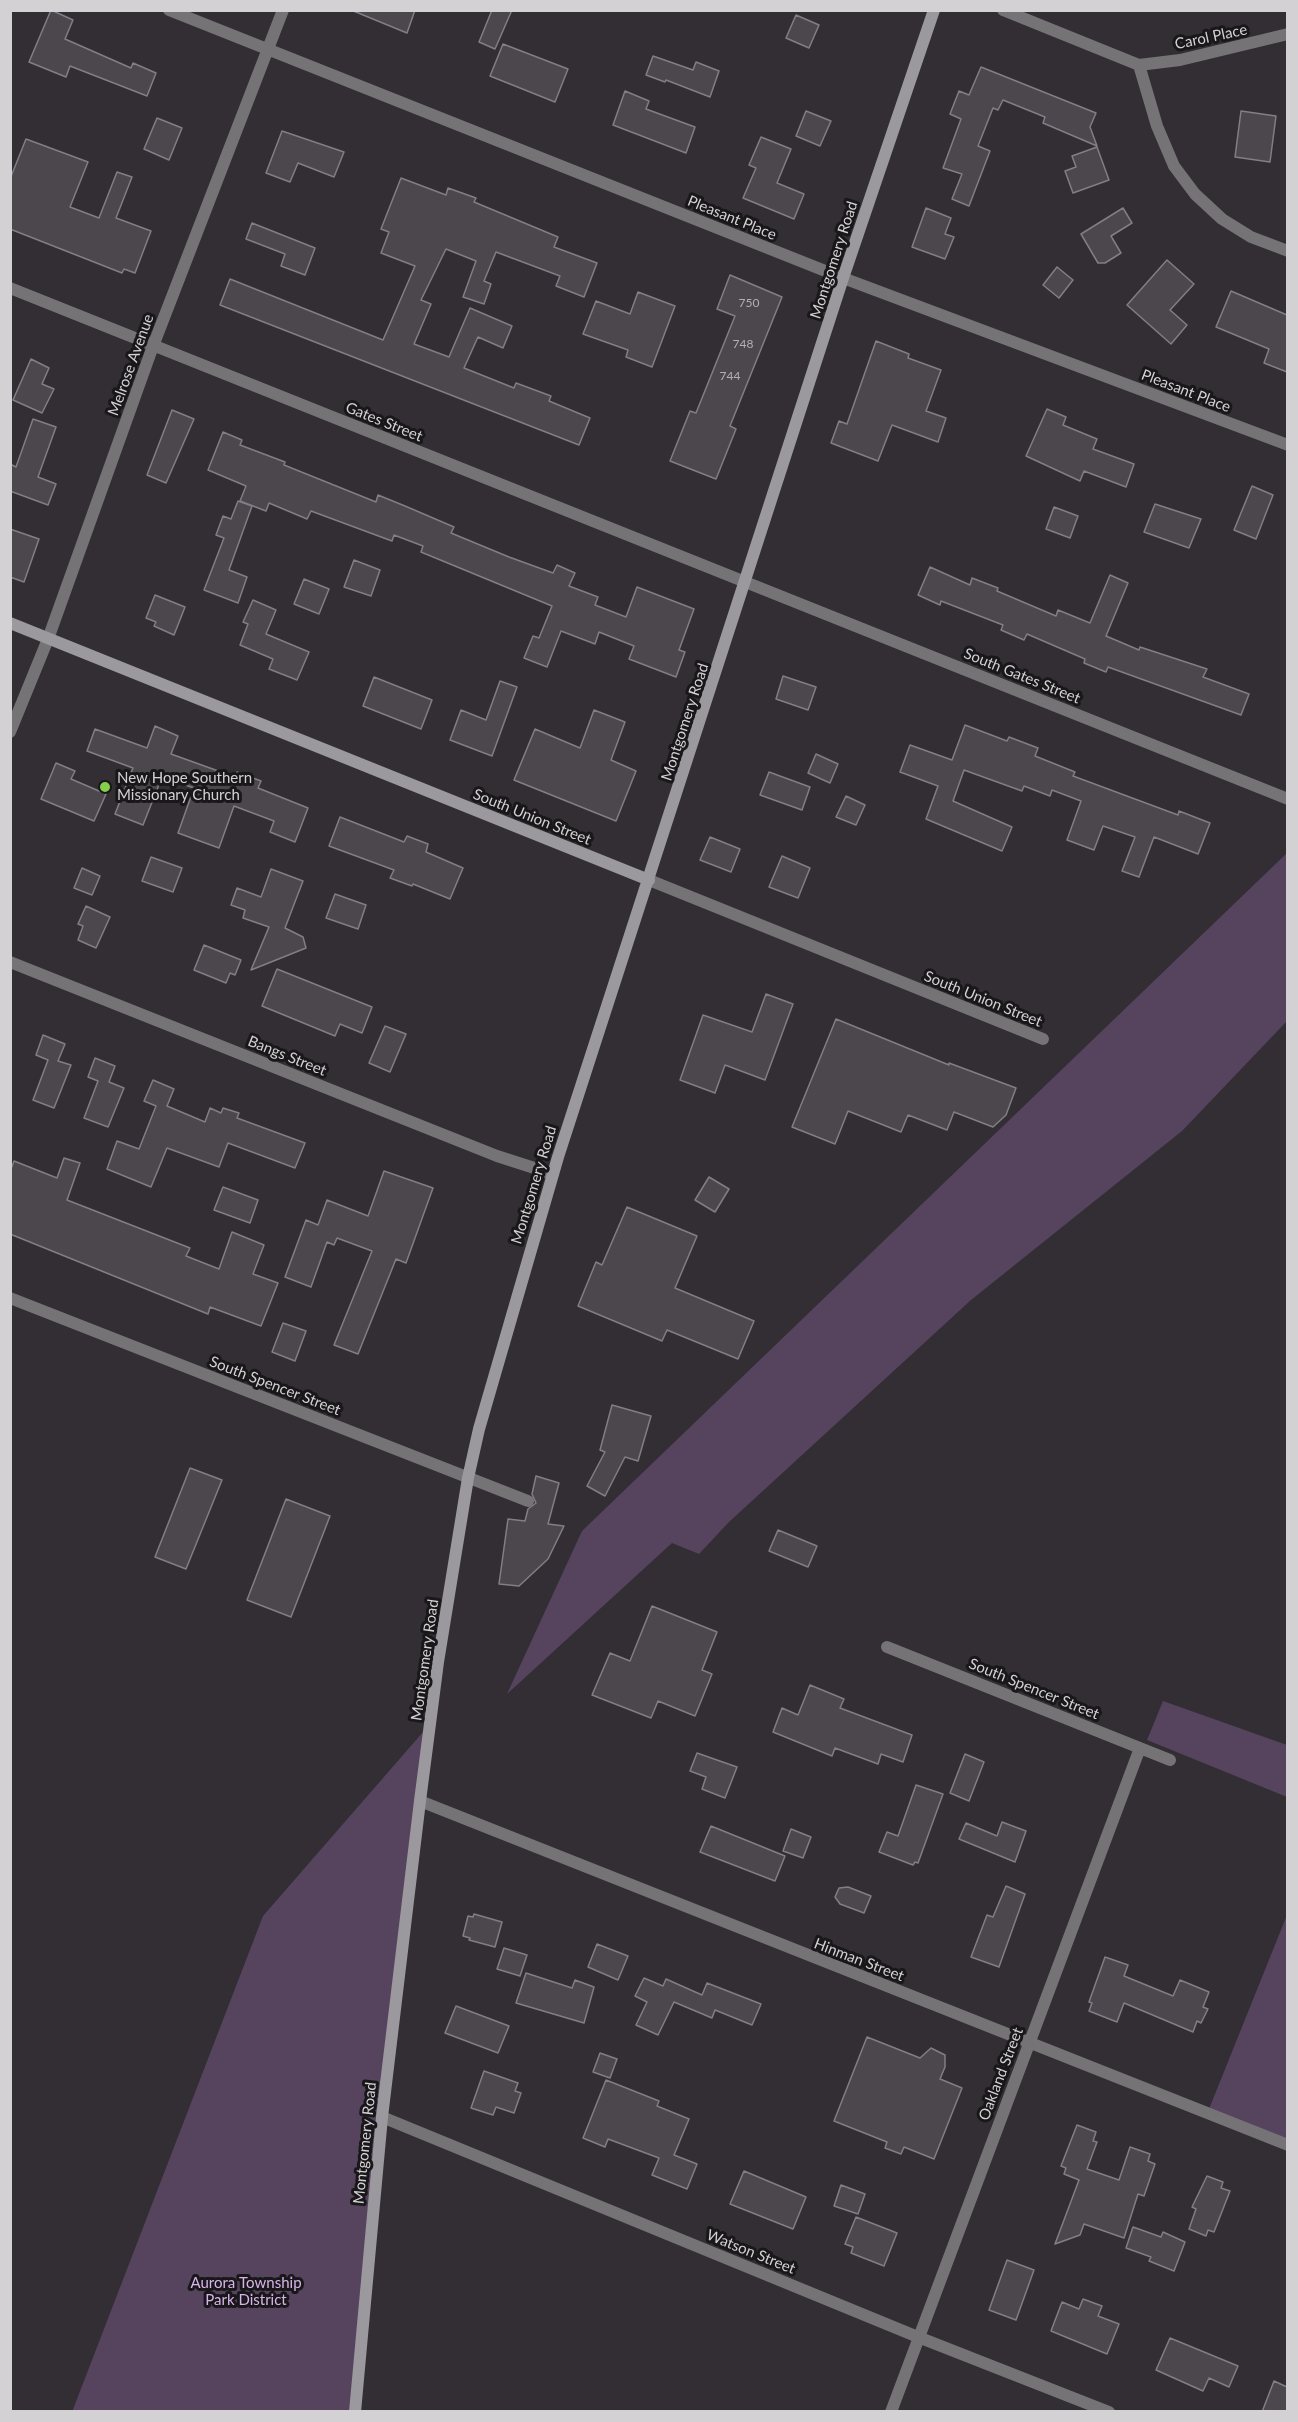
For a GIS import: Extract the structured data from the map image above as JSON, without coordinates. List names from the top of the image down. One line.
{"streets":{"street":["Carol Place","Pleasant Place","Montgomery Road","Melrose Avenue","Gates Street","South Gates Street","South Union Street","Bangs Street","South Spencer Street","Hinman Street","Oakland Street","Watson Street"]},"crossings":[["Pleasant Place","Montgomery Road"],["Pleasant Place","Melrose Avenue"],["Montgomery Road","Gates Street"],["Montgomery Road","South Gates Street"],["Montgomery Road","South Union Street"],["Montgomery Road","Bangs Street"],["Montgomery Road","South Spencer Street"],["Montgomery Road","Hinman Street"],["Montgomery Road","Watson Street"],["Melrose Avenue","Gates Street"],["Melrose Avenue","South Union Street"],["Gates Street","South Gates Street"],["South Spencer Street","Oakland Street"],["Hinman Street","Oakland Street"],["Oakland Street","Watson Street"]],"parks":["Aurora Township Park District"],"places":["New Hope Southern Missionary Church"],"house_numbers":["750","748","744"]}
